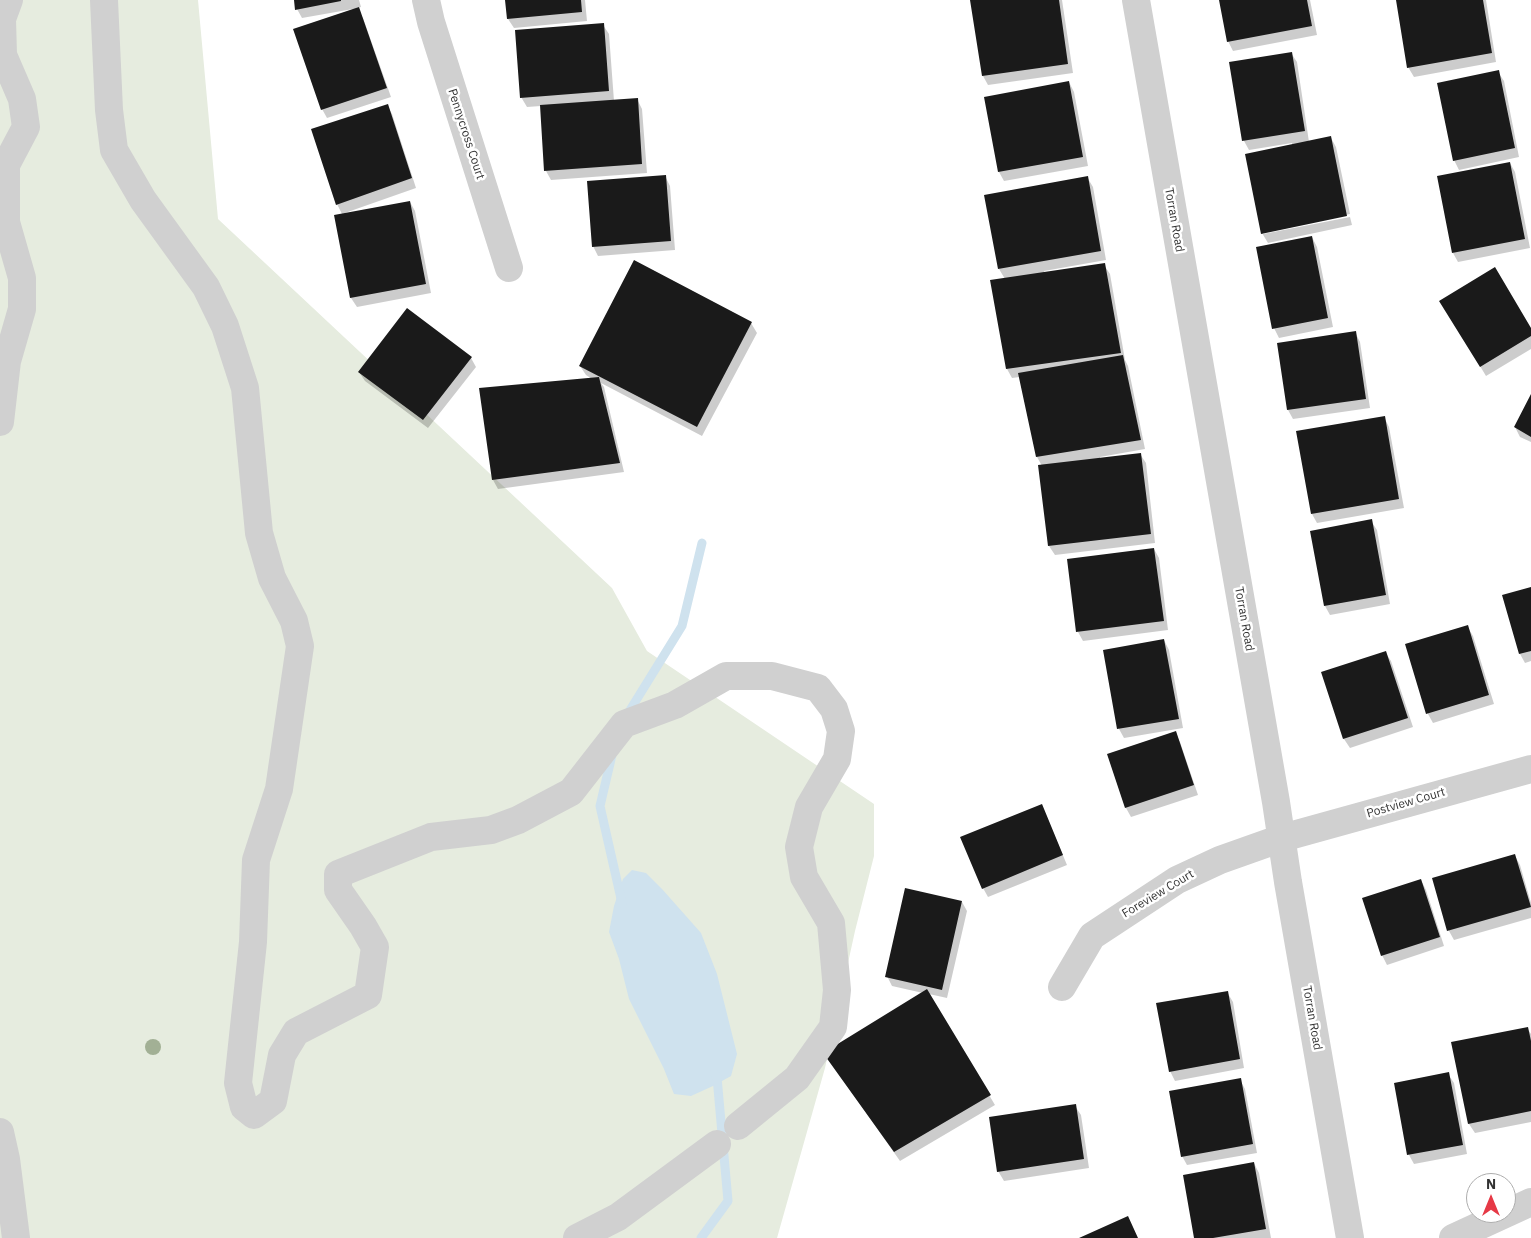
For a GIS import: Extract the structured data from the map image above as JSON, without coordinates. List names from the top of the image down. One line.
{"streets":{"street":["Pennycross Court","Torran Road","Postview Court","Foreview Court"]},"crossings":[["Torran Road","Postview Court"],["Torran Road","Foreview Court"],["Postview Court","Foreview Court"]],"north":"top"}
